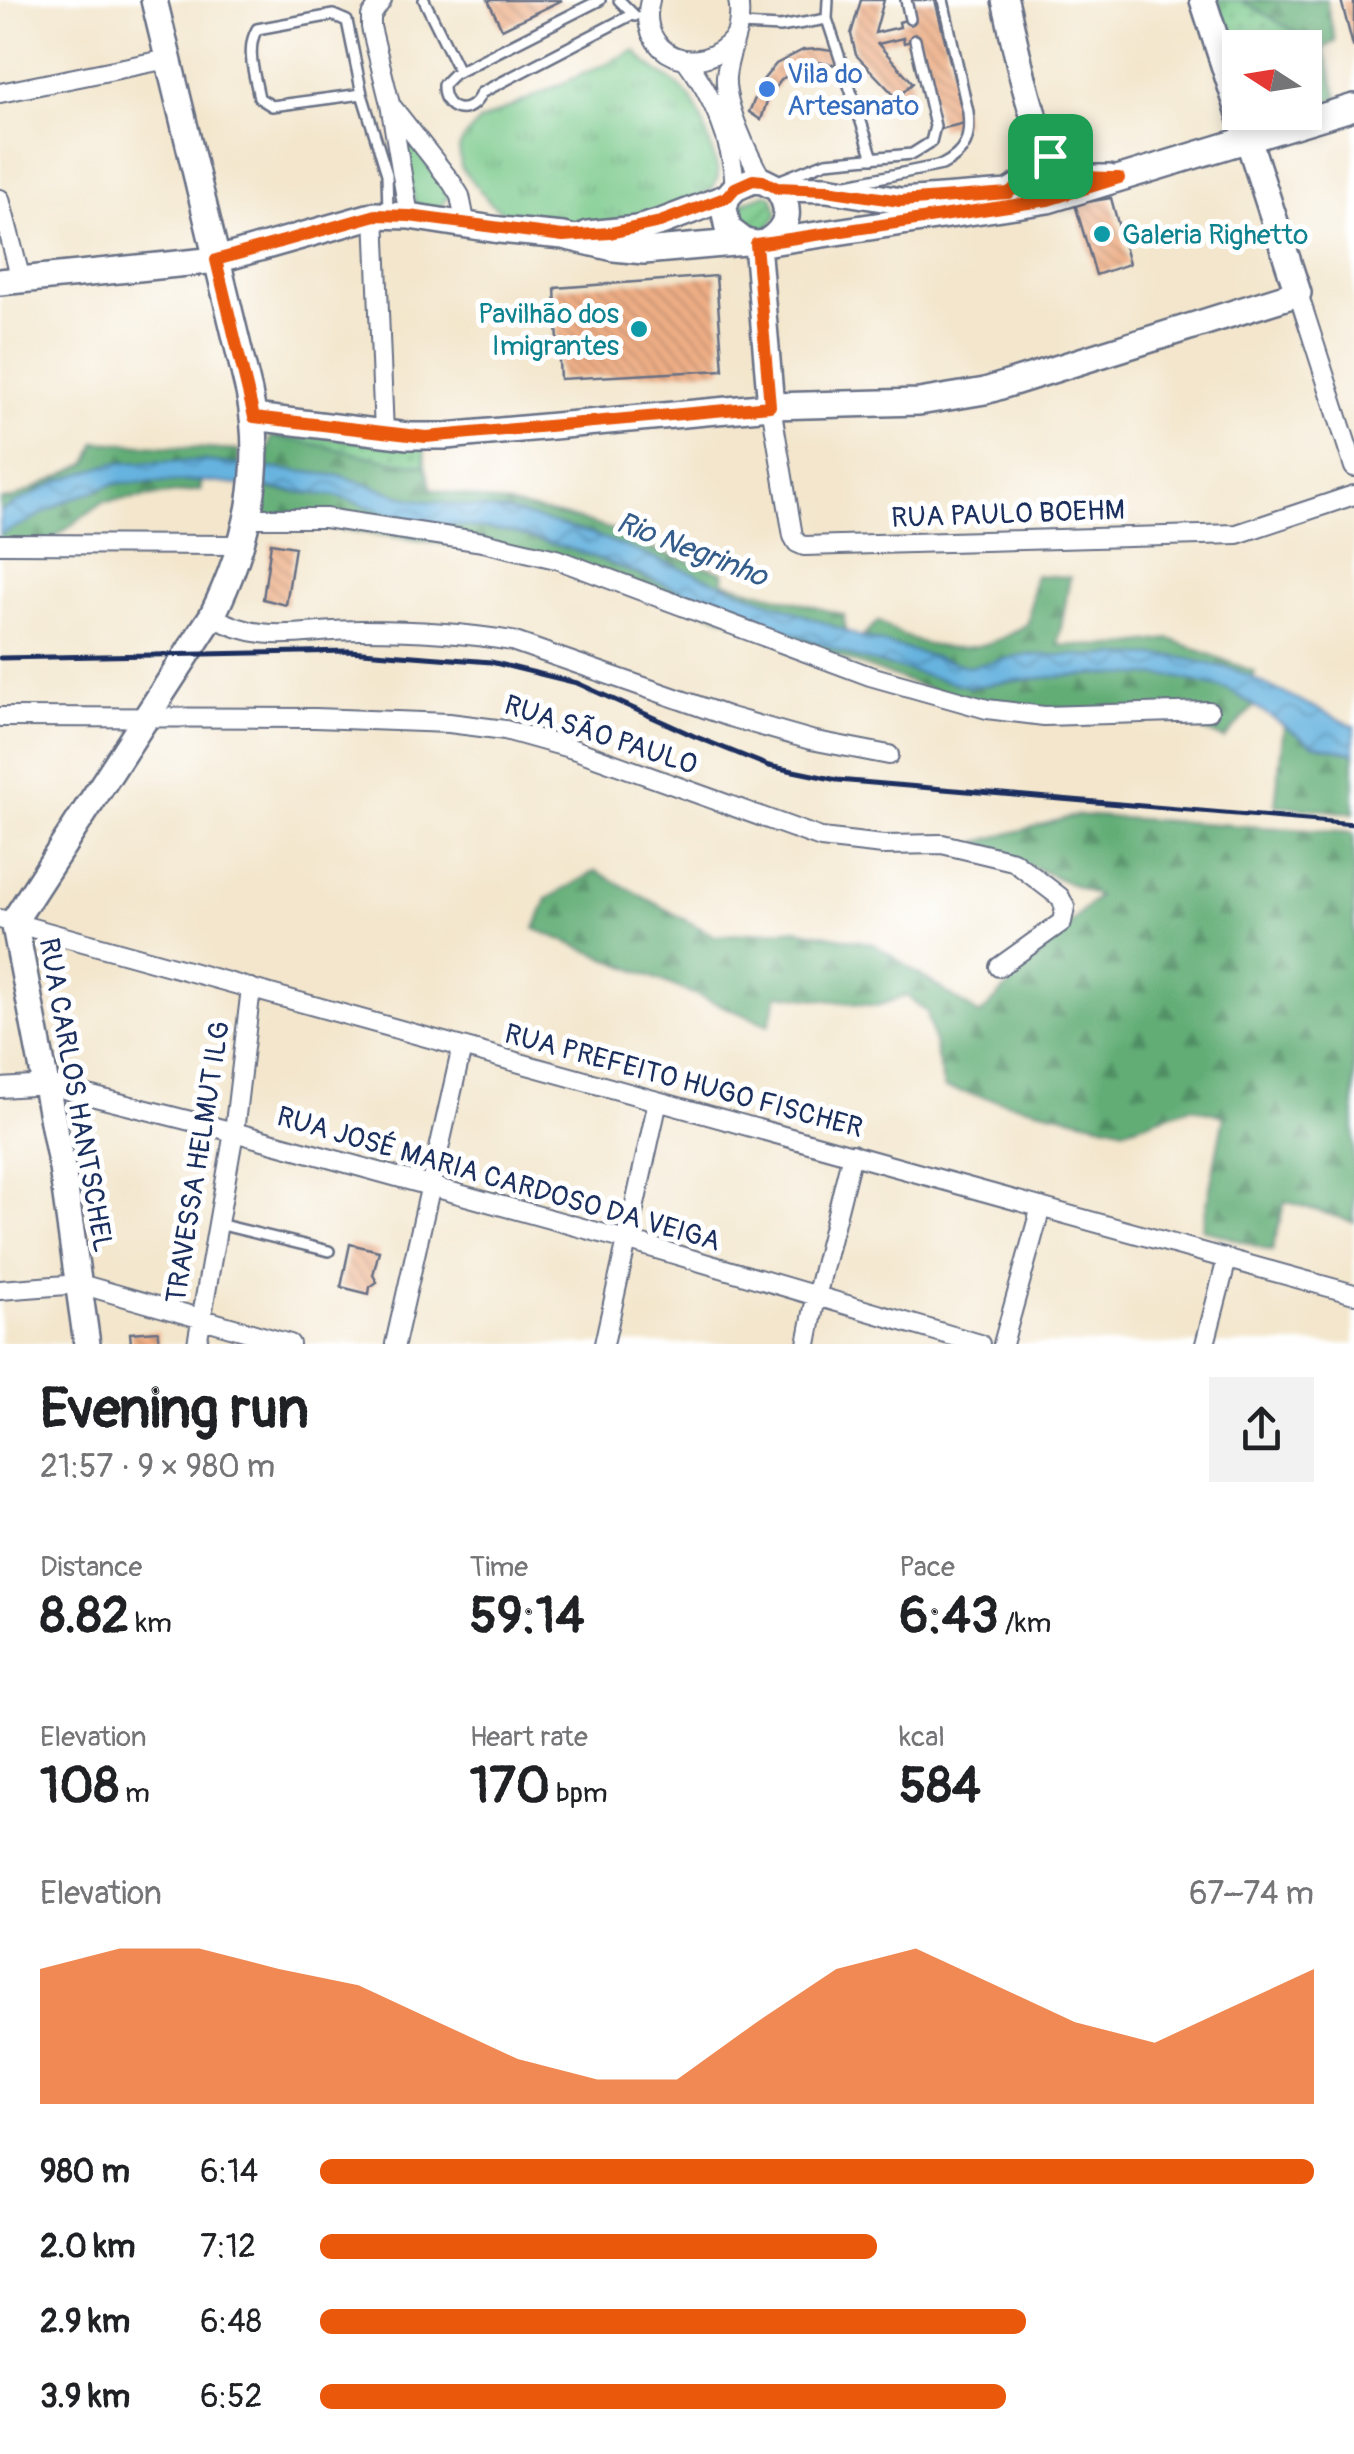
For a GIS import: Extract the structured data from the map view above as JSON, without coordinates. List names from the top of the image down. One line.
{"streets":{"main road":["RUA CARLOS HANTSCHEL"],"street":["RUA PAULO BOEHM","RUA SÃO PAULO","RUA PREFEITO HUGO FISCHER","TRAVESSA HELMUT ILG","RUA JOSÉ MARIA CARDOSO DA VEIGA"]},"crossings":[["RUA SÃO PAULO","RUA CARLOS HANTSCHEL"],["RUA PREFEITO HUGO FISCHER","RUA CARLOS HANTSCHEL"],["RUA PREFEITO HUGO FISCHER","TRAVESSA HELMUT ILG"],["RUA CARLOS HANTSCHEL","RUA JOSÉ MARIA CARDOSO DA VEIGA"],["TRAVESSA HELMUT ILG","RUA JOSÉ MARIA CARDOSO DA VEIGA"]],"water":["Rio Negrinho"],"places":["Vila do Artesanato","Galeria Righetto","Pavilhão dos Imigrantes"],"north":"left","page":{"heading":["Evening run","21:57 · 9 × 980 m"],"stats":[["Distance","8.82 km"],["Time","59:14"],["Pace","6:43 /km"],["Elevation","108 m"],["Heart rate","170 bpm"],["kcal","584"]],"chart":["Elevation","67–74 m"],"list":[{"name":"980 m","note":"6:14"},{"name":"2.0 km","note":"7:12"},{"name":"2.9 km","note":"6:48"},{"name":"3.9 km","note":"6:52"}]}}
